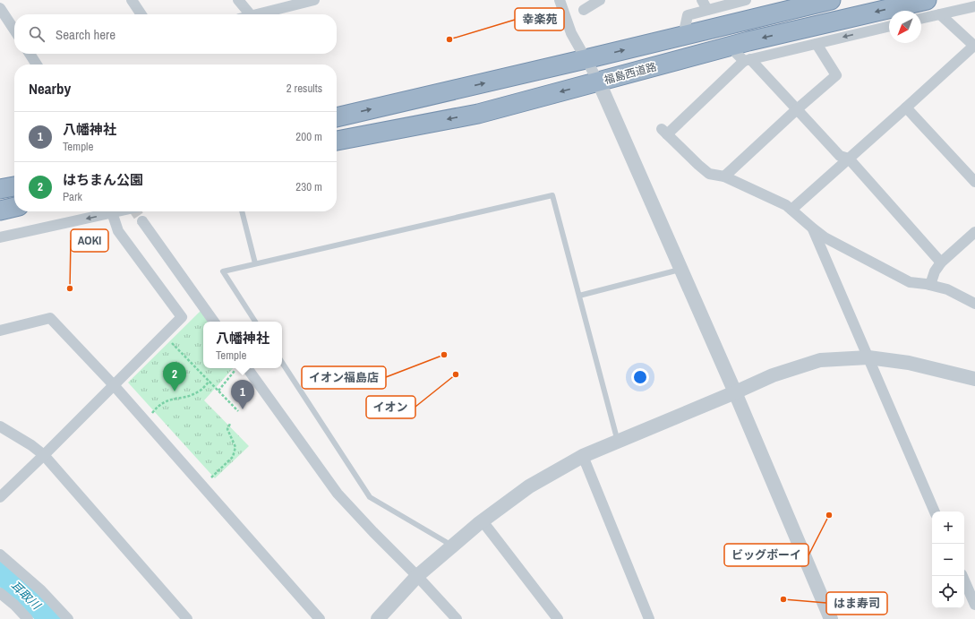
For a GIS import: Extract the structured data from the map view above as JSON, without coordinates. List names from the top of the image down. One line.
{"streets":{"highway":["福島西道路"]},"water":["耳取川"],"places":["幸楽苑","AOKI","イオン福島店","イオン","ビッグボーイ","はま寿司"],"north":"bottom left","page":{"search":"Search here","heading":["Nearby","2 results"],"list":[{"mark":"1","name":"八幡神社","note":"Temple","value":"200 m"},{"mark":"2","name":"はちまん公園","note":"Park","value":"230 m"}],"popup":["八幡神社","Temple"],"pins":["2","1"],"map_buttons":["+","−"]}}
